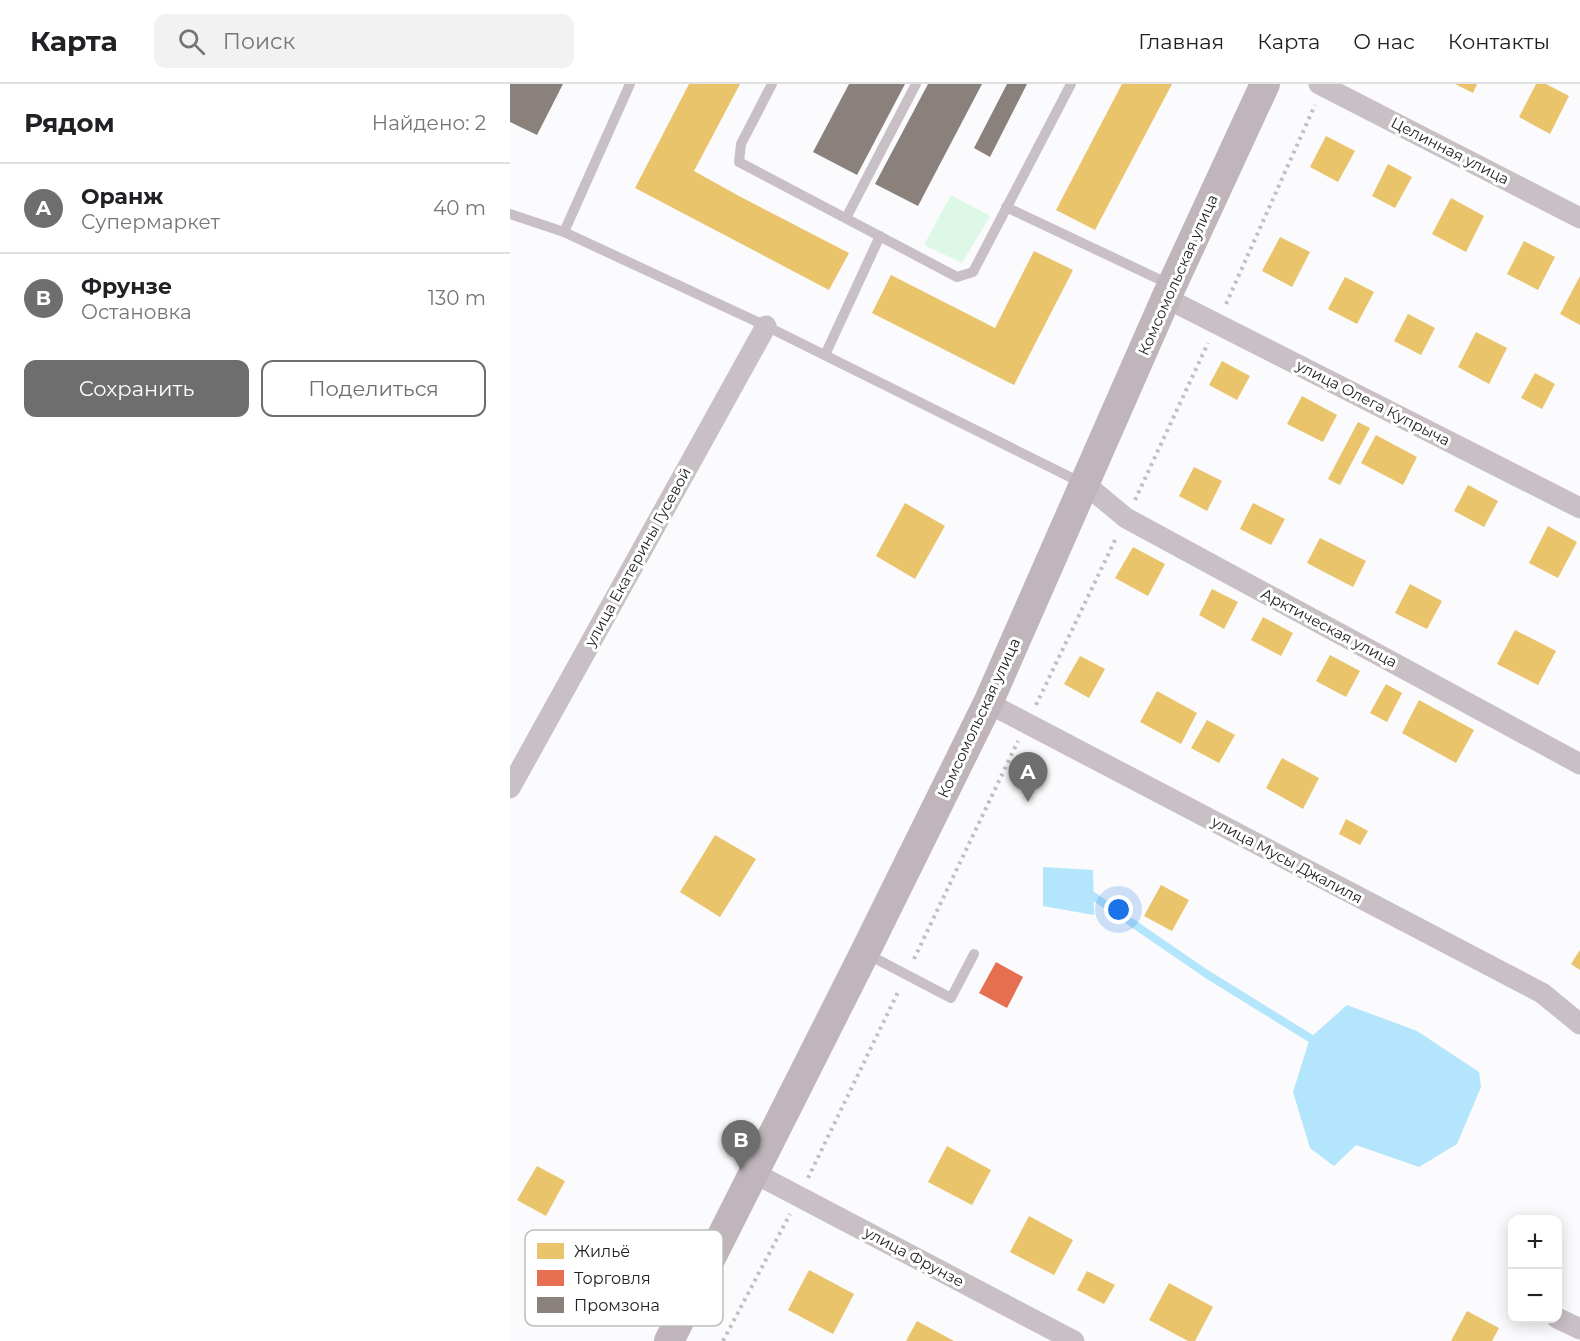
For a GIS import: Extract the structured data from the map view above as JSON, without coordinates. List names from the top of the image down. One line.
{"streets":{"street":["Целинная улица","Комсомольская улица","улица Олега Купрыча","улица Екатерины Гусевой","Арктическая улица","улица Мусы Джалиля","улица Фрунзе"]},"crossings":[["Комсомольская улица","улица Олега Купрыча"],["Комсомольская улица","Арктическая улица"],["Комсомольская улица","улица Мусы Джалиля"],["Комсомольская улица","улица Фрунзе"]],"legend":["Жильё","Торговля","Промзона"],"page":{"header":"Карта","search":"Поиск","nav":["Главная","Карта","О нас","Контакты"],"heading":["Рядом","Найдено: 2"],"list":[{"mark":"A","name":"Оранж","note":"Супермаркет","value":"40 m"},{"mark":"B","name":"Фрунзе","note":"Остановка","value":"130 m"}],"buttons":["Сохранить","Поделиться"],"pins":["A","B"],"map_buttons":["+","−"]}}
